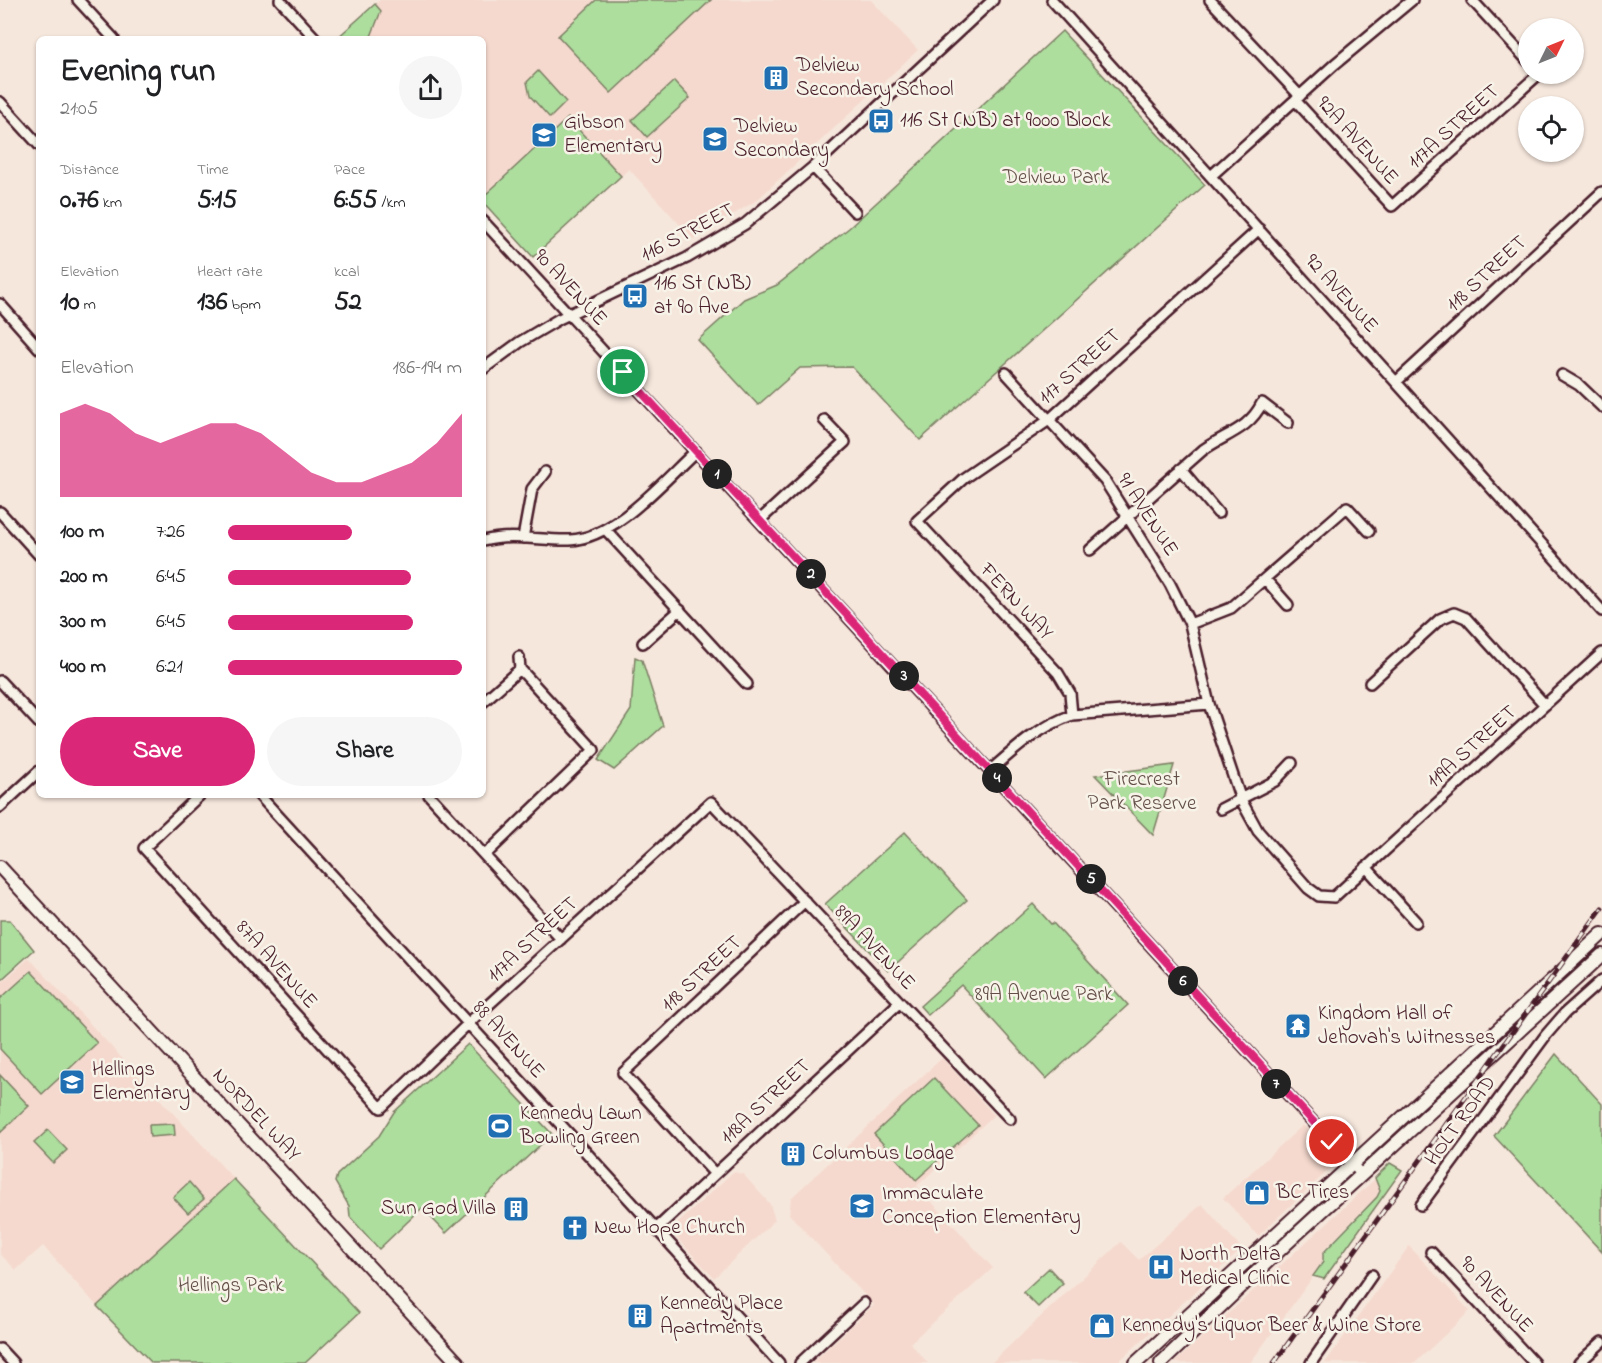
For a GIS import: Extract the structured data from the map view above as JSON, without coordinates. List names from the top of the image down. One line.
{"streets":{"main road":["NORDEL WAY"],"street":["117A STREET","92A AVENUE","116 STREET","118 STREET","90 AVENUE","92 AVENUE","117 STREET","91 AVENUE","FERN WAY","119A STREET","89A AVENUE","87A AVENUE","88 AVENUE","118A STREET","HOLT ROAD"]},"crossings":[["117A STREET","92A AVENUE"],["117A STREET","89A AVENUE"],["117A STREET","87A AVENUE"],["117A STREET","88 AVENUE"],["116 STREET","90 AVENUE"],["118 STREET","92 AVENUE"],["118 STREET","89A AVENUE"],["118 STREET","118A STREET"],["92 AVENUE","117 STREET"],["117 STREET","91 AVENUE"],["117 STREET","FERN WAY"],["91 AVENUE","119A STREET"],["89A AVENUE","118A STREET"],["88 AVENUE","118A STREET"]],"parks":["Delview Park","Firecrest Park Reserve","89A Avenue Park","Hellings Park"],"places":{"building":["Delview Secondary School","Columbus Lodge","Sun God Villa","Kennedy Place Apartments"],"bus stop":["116 St (NB) at 9000 Block","116 St (NB) at 90 Ave"],"school or university":["Gibson Elementary","Delview Secondary","Hellings Elementary","Immaculate Conception Elementary"],"temple":["Kingdom Hall of Jehovah's Witnesses"],"sports":["Kennedy Lawn Bowling Green"],"shop":["BC Tires","Kennedy's Liquor Beer & Wine Store"],"church":["New Hope Church"],"hospital":["North Delta Medical Clinic"]},"north":"top right","page":{"heading":["Evening run","21:05"],"stats":[["Distance","0.76 km"],["Time","5:15"],["Pace","6:55 /km"],["Elevation","10 m"],["Heart rate","136 bpm"],["kcal","52"]],"chart":["Elevation","186–194 m"],"pins":["1","2","3","4","5","6","7"],"list":[{"name":"100 m","note":"7:26"},{"name":"200 m","note":"6:45"},{"name":"300 m","note":"6:45"},{"name":"400 m","note":"6:21"}],"buttons":["Save","Share"]}}
